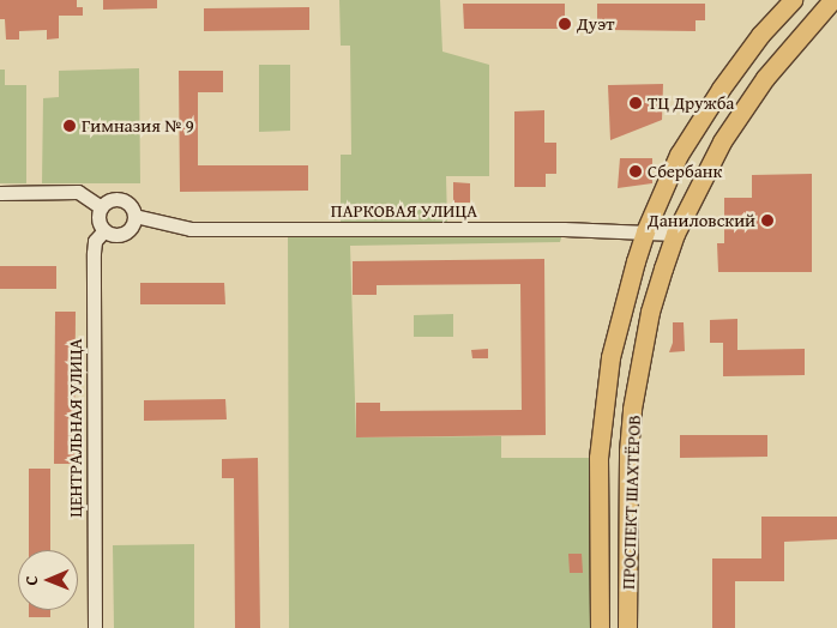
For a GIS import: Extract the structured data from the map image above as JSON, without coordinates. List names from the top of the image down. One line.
{"streets":{"main road":["ПРОСПЕКТ ШАХТЁРОВ"],"street":["ПАРКОВАЯ УЛИЦА","ЦЕНТРАЛЬНАЯ УЛИЦА"]},"crossings":[["ПАРКОВАЯ УЛИЦА","ЦЕНТРАЛЬНАЯ УЛИЦА"],["ПАРКОВАЯ УЛИЦА","ПРОСПЕКТ ШАХТЁРОВ"]],"places":["Дуэт","ТЦ Дружба","Гимназия № 9","Сбербанк","Даниловский"],"north":"left"}
